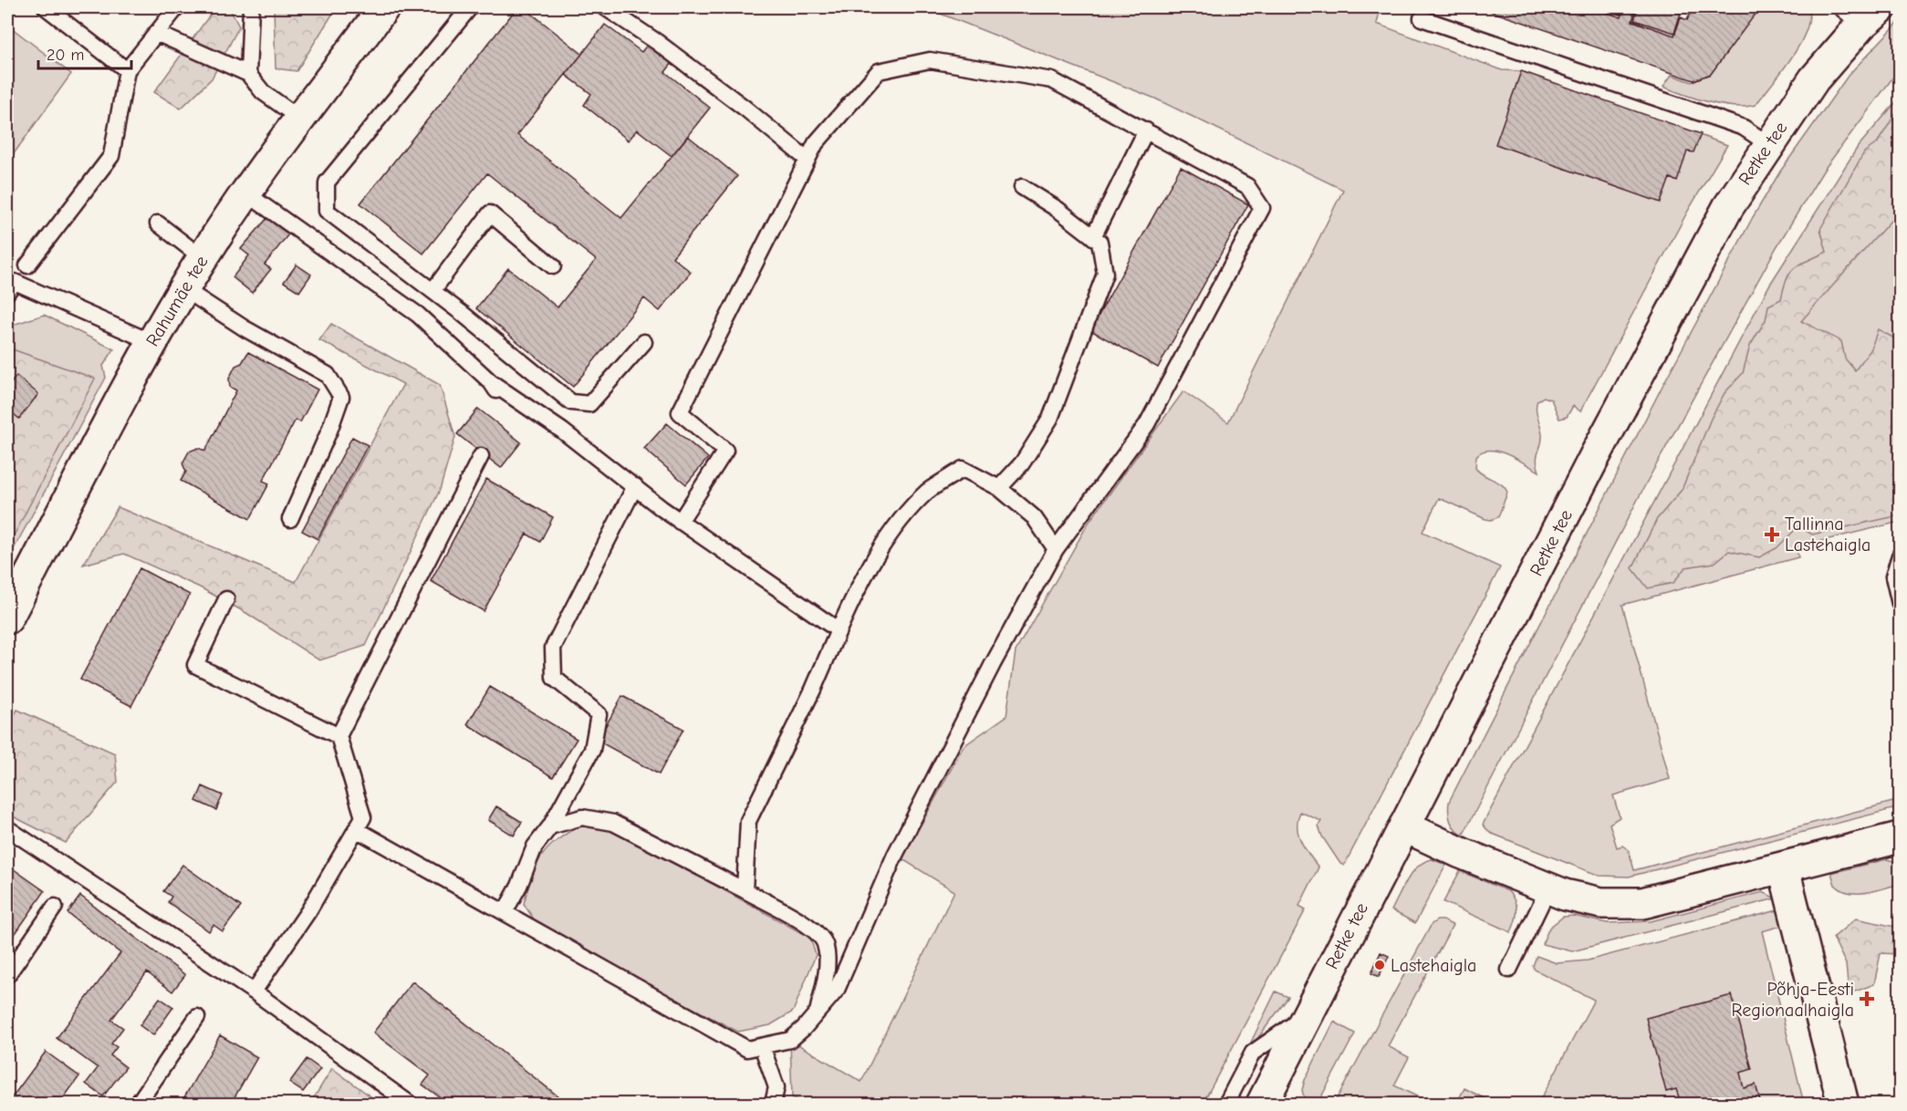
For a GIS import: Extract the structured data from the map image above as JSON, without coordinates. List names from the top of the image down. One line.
{"streets":{"street":["Retke tee","Rahumäe tee"]},"places":{"health":["Tallinna Lastehaigla","Põhja-Eesti Regionaalhaigla"],"other":["Lastehaigla"]},"scale_bar":"20 m"}
